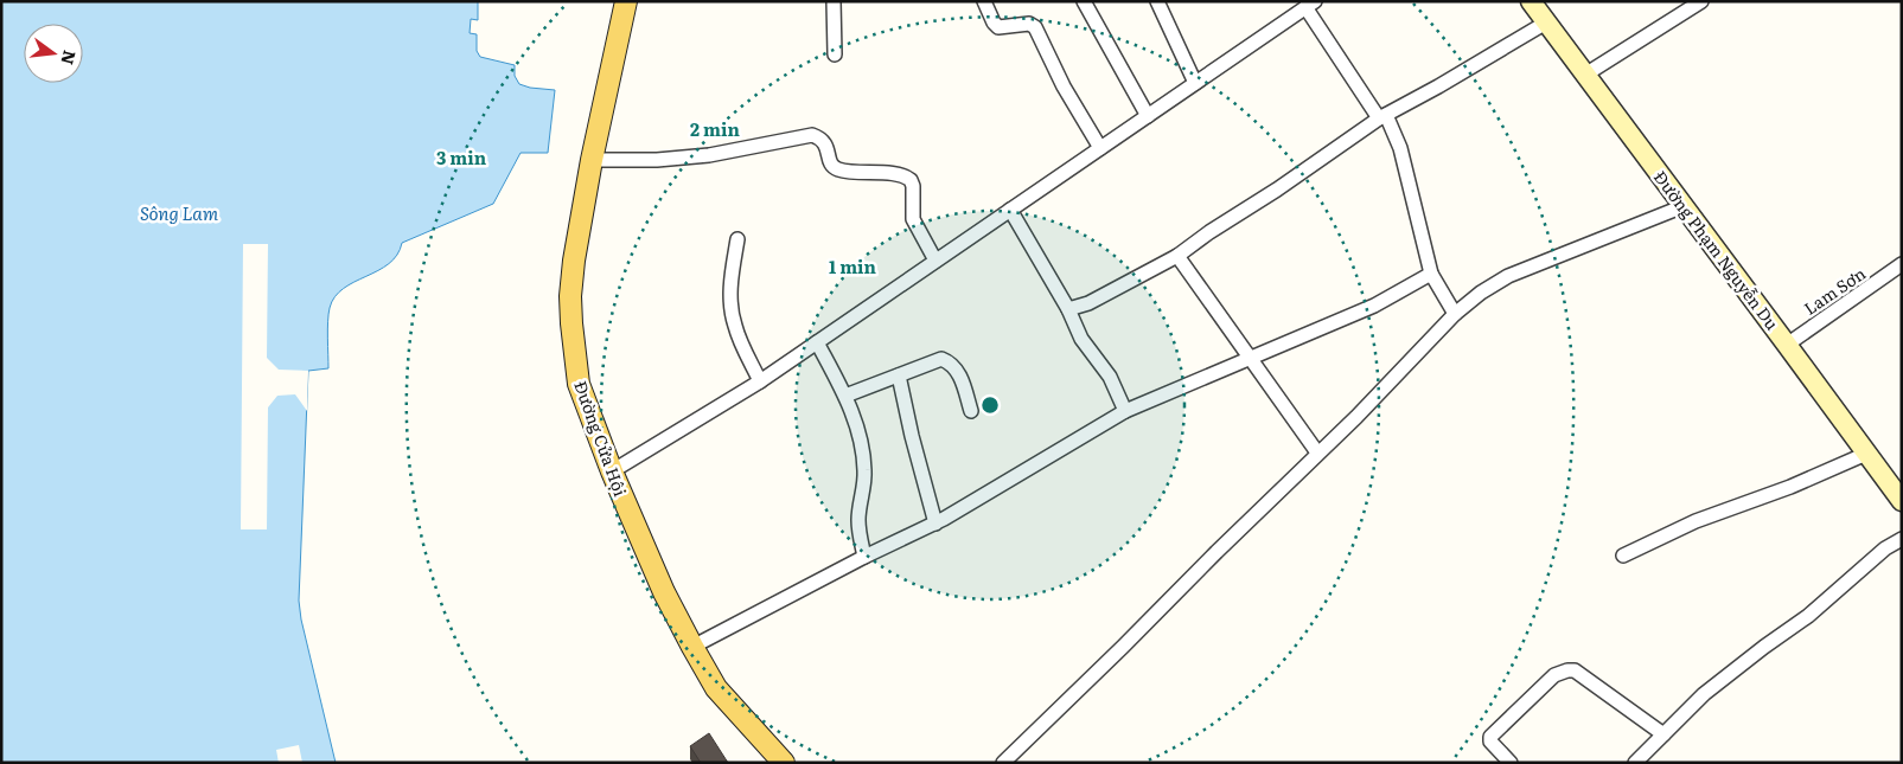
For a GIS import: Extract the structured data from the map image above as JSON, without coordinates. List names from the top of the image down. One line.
{"streets":{"main road":["Đường Phạm Nguyễn Du","Đường Cửa Hội"],"street":["Lam Sơn"]},"crossings":[["Đường Phạm Nguyễn Du","Lam Sơn"]],"water":["Sông Lam"],"north":"right","rings":["2 min","3 min","1 min"]}
